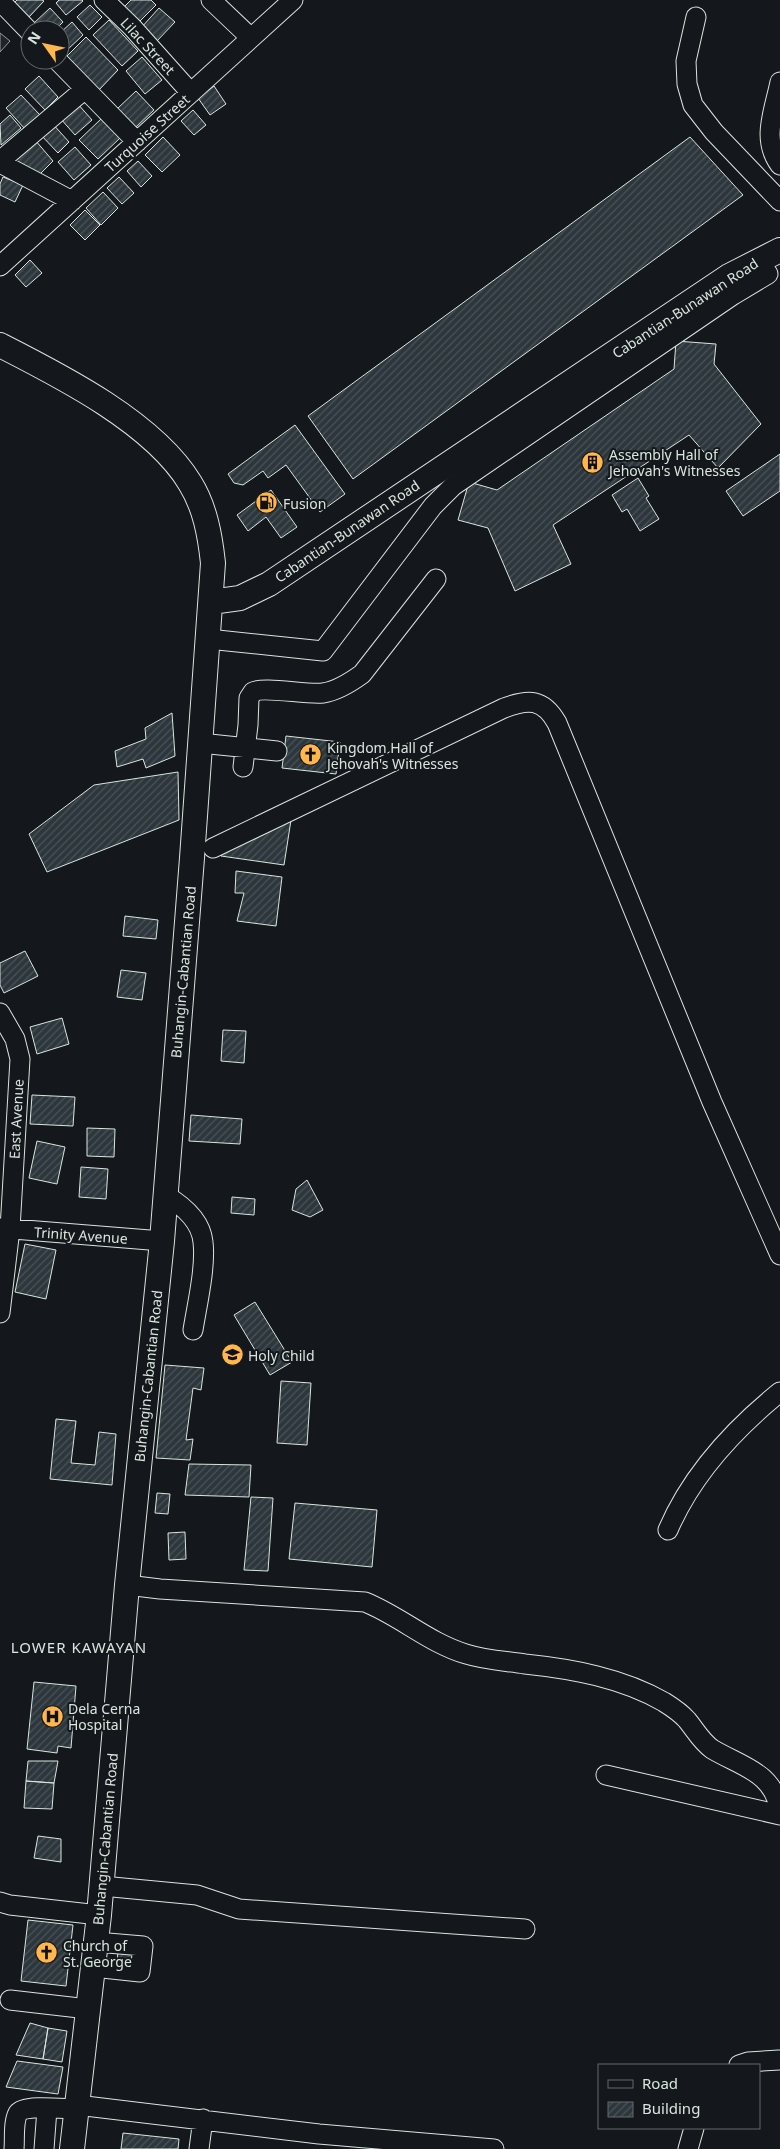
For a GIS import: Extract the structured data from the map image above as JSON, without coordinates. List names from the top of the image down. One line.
{"streets":{"main road":["Cabantian-Bunawan Road","Buhangin-Cabantian Road"],"street":["Lilac Street","Turquoise Street","East Avenue","Trinity Avenue"]},"crossings":[["Lilac Street","Turquoise Street"],["Cabantian-Bunawan Road","Buhangin-Cabantian Road"],["Buhangin-Cabantian Road","Trinity Avenue"],["East Avenue","Trinity Avenue"]],"districts":["LOWER KAWAYAN"],"places":{"building":["Assembly Hall of Jehovah's Witnesses"],"fuel station":["Fusion"],"church":["Kingdom Hall of Jehovah's Witnesses","Church of St. George"],"school or university":["Holy Child"],"hospital":["Dela Cerna Hospital"]},"legend":["Road","Building"],"north":"top left"}
